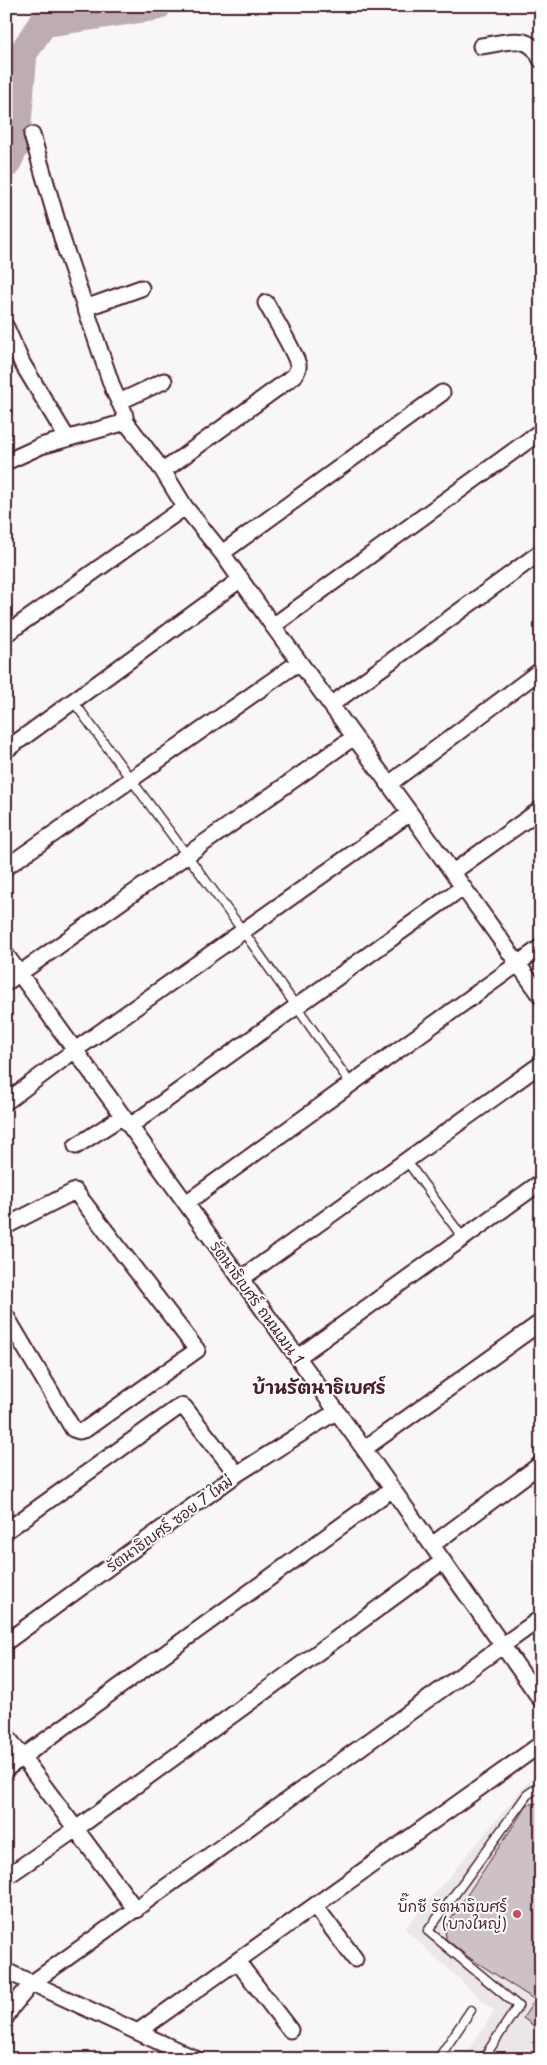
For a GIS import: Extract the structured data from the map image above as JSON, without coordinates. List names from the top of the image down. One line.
{"streets":{"street":["รัตนาธิเบศร์ ถนนเมน 1","รัตนาธิเบศร์ ซอย 7 ใหม่"]},"crossings":[["รัตนาธิเบศร์ ถนนเมน 1","รัตนาธิเบศร์ ซอย 7 ใหม่"]],"districts":["บ้านรัตนาธิเบศร์"],"places":["บิ๊กซี รัตนาธิเบศร์ (บางใหญ่)"]}
